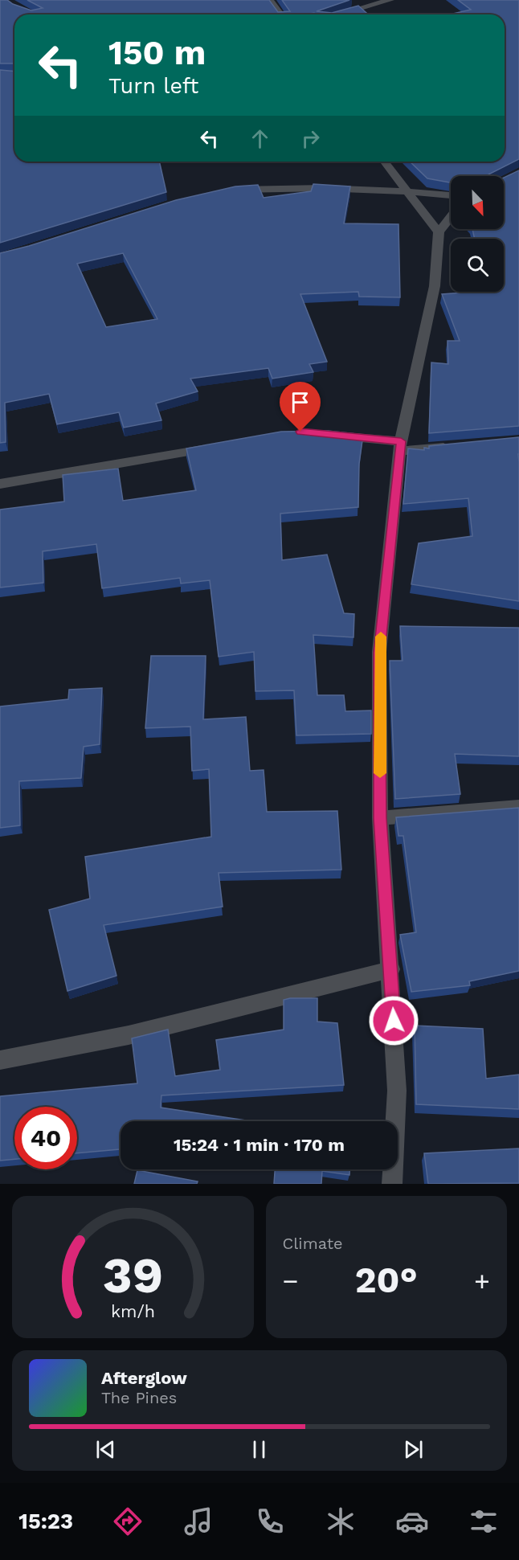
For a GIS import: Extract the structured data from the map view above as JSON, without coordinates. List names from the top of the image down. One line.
{"north":"bottom right","page":{"turn":["150 m","Turn left"],"limit":"40","trip":"15:24 · 1 min · 170 m","tile":"Climate","heat":["−","20°","+"],"song":["Afterglow","The Pines"],"tabs":"15:23","gauge":["39","km/h"]}}
